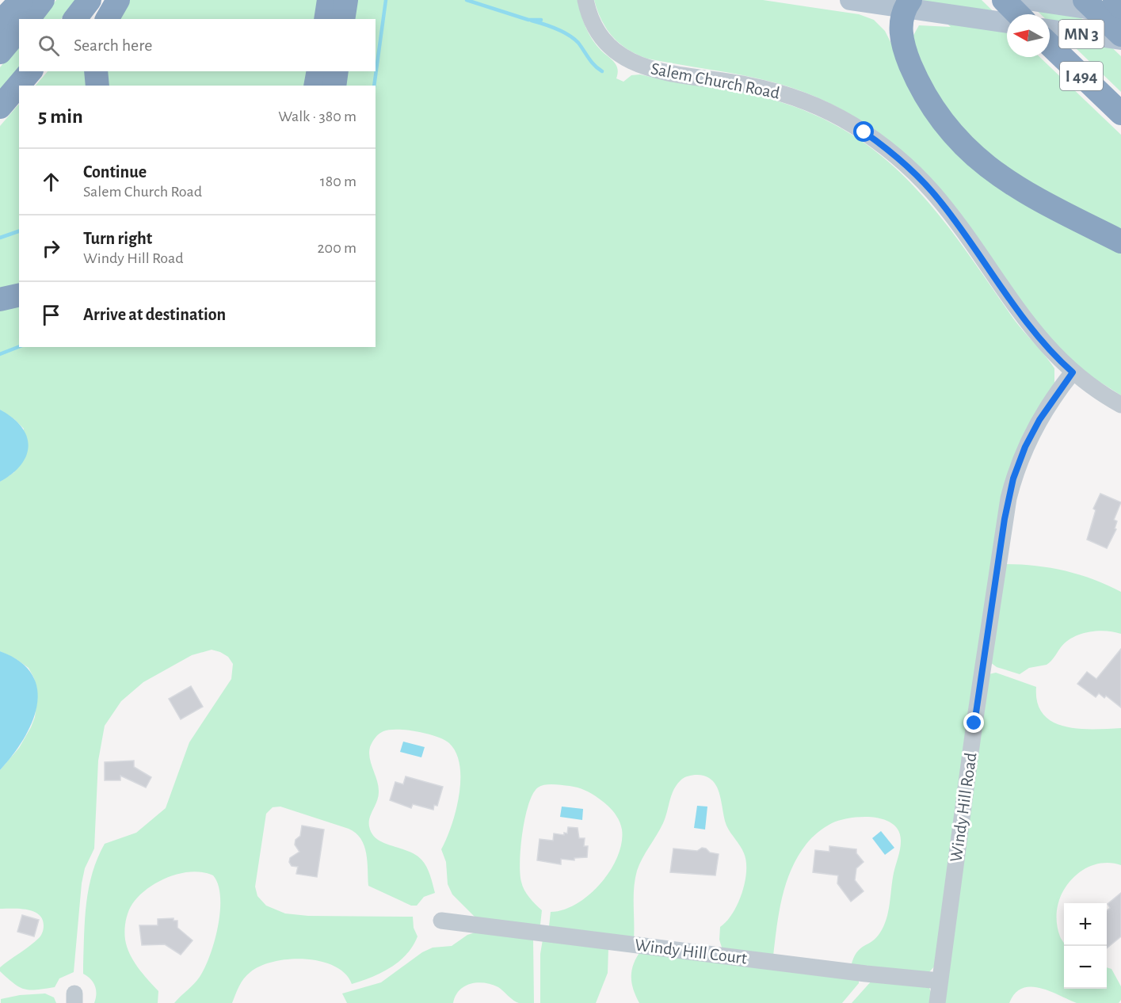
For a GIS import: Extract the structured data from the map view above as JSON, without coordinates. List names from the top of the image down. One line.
{"streets":{"highway":["I 494"],"main road":["MN 3"],"street":["Salem Church Road","Windy Hill Road","Windy Hill Court"]},"crossings":[["Salem Church Road","Windy Hill Road"],["Windy Hill Road","Windy Hill Court"]],"north":"left","page":{"search":"Search here","heading":["5 min","Walk · 380 m"],"list":[["Continue","Salem Church Road","180 m"],["Turn right","Windy Hill Road","200 m"],"Arrive at destination"],"map_buttons":["+","−"]}}
